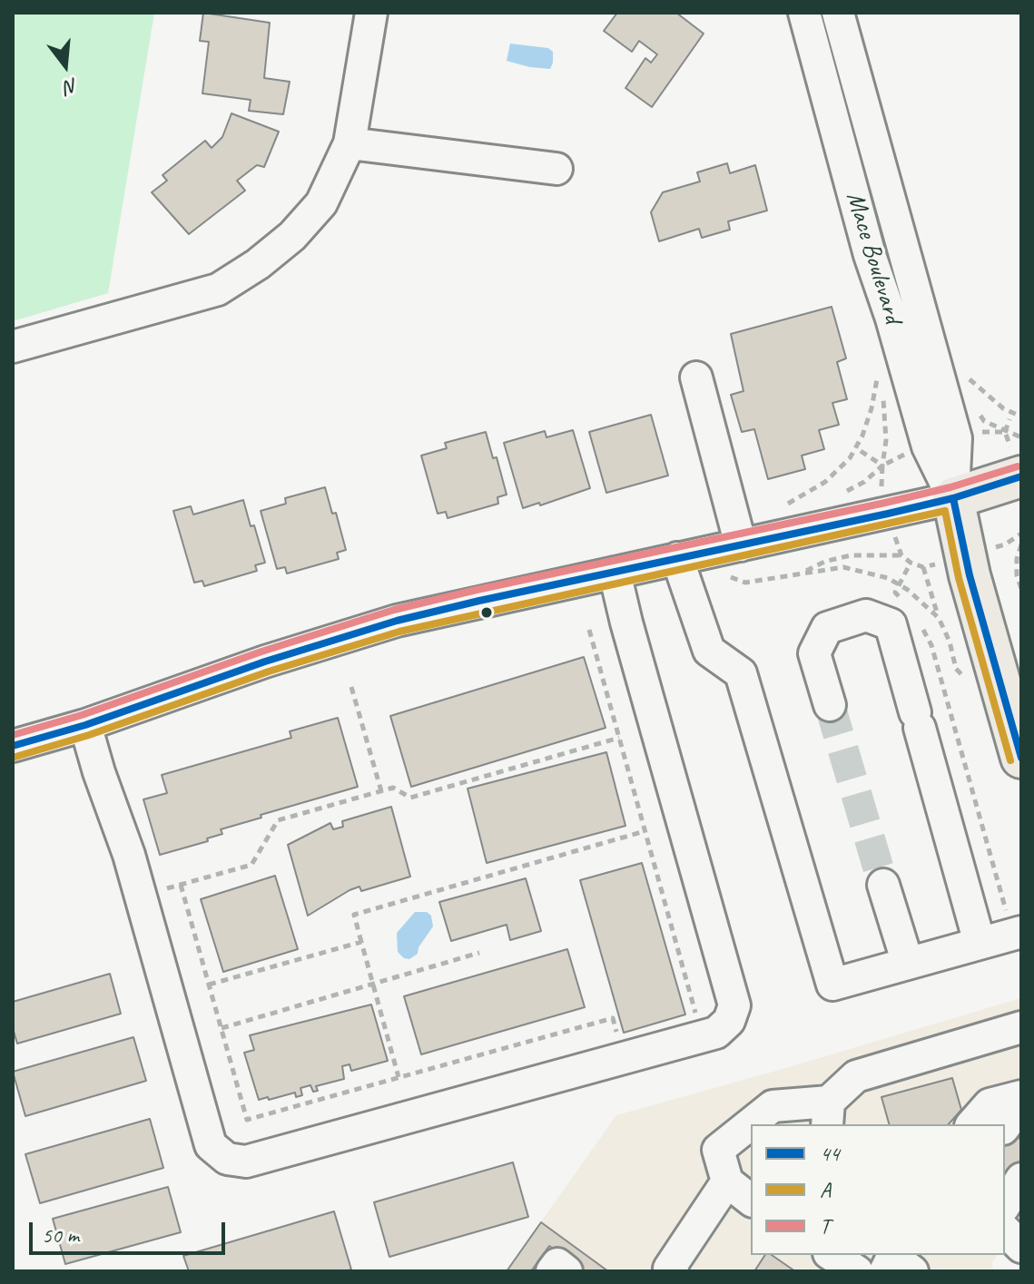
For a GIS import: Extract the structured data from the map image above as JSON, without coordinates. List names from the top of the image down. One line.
{"streets":{"main road":["Mace Boulevard"]},"lines":["transit line T","transit line 44","transit line A"],"legend":["44","A","T"],"scale_bar":"50 m","north":"bottom"}
